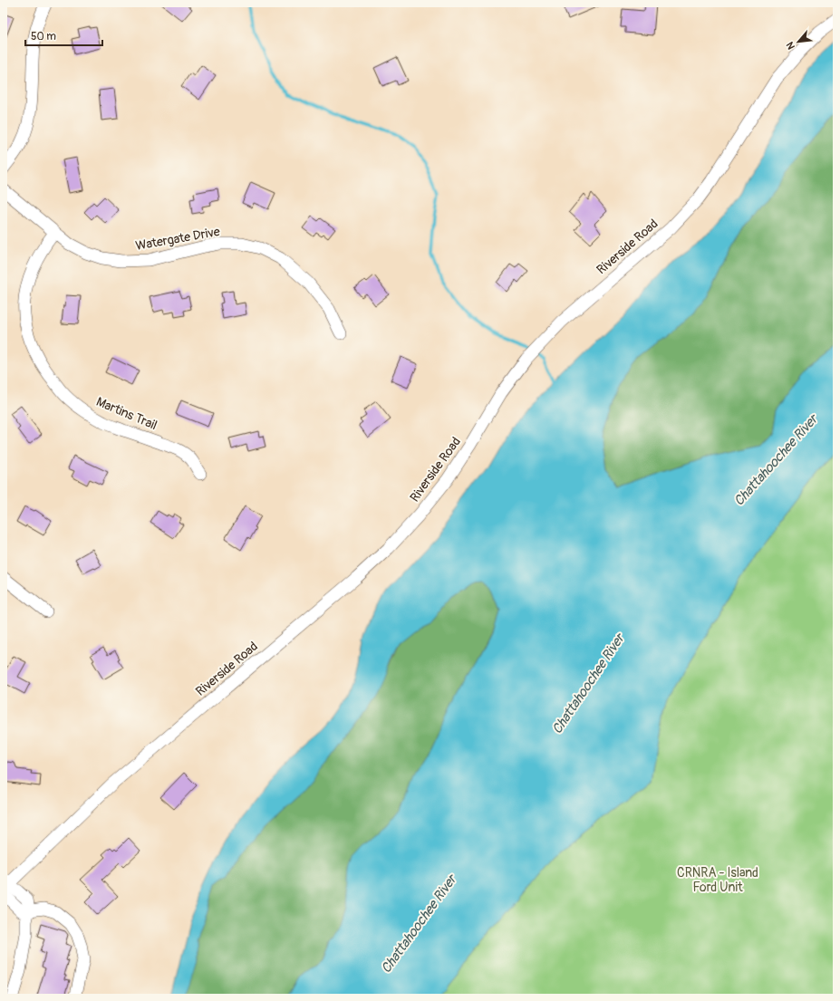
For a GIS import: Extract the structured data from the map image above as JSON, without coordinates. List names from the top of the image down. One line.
{"streets":{"street":["Watergate Drive","Riverside Road","Martins Trail"]},"crossings":[["Watergate Drive","Martins Trail"]],"water":["Chattahoochee River"],"parks":["CRNRA - Island Ford Unit"],"scale_bar":"50 m","north":"bottom left"}
